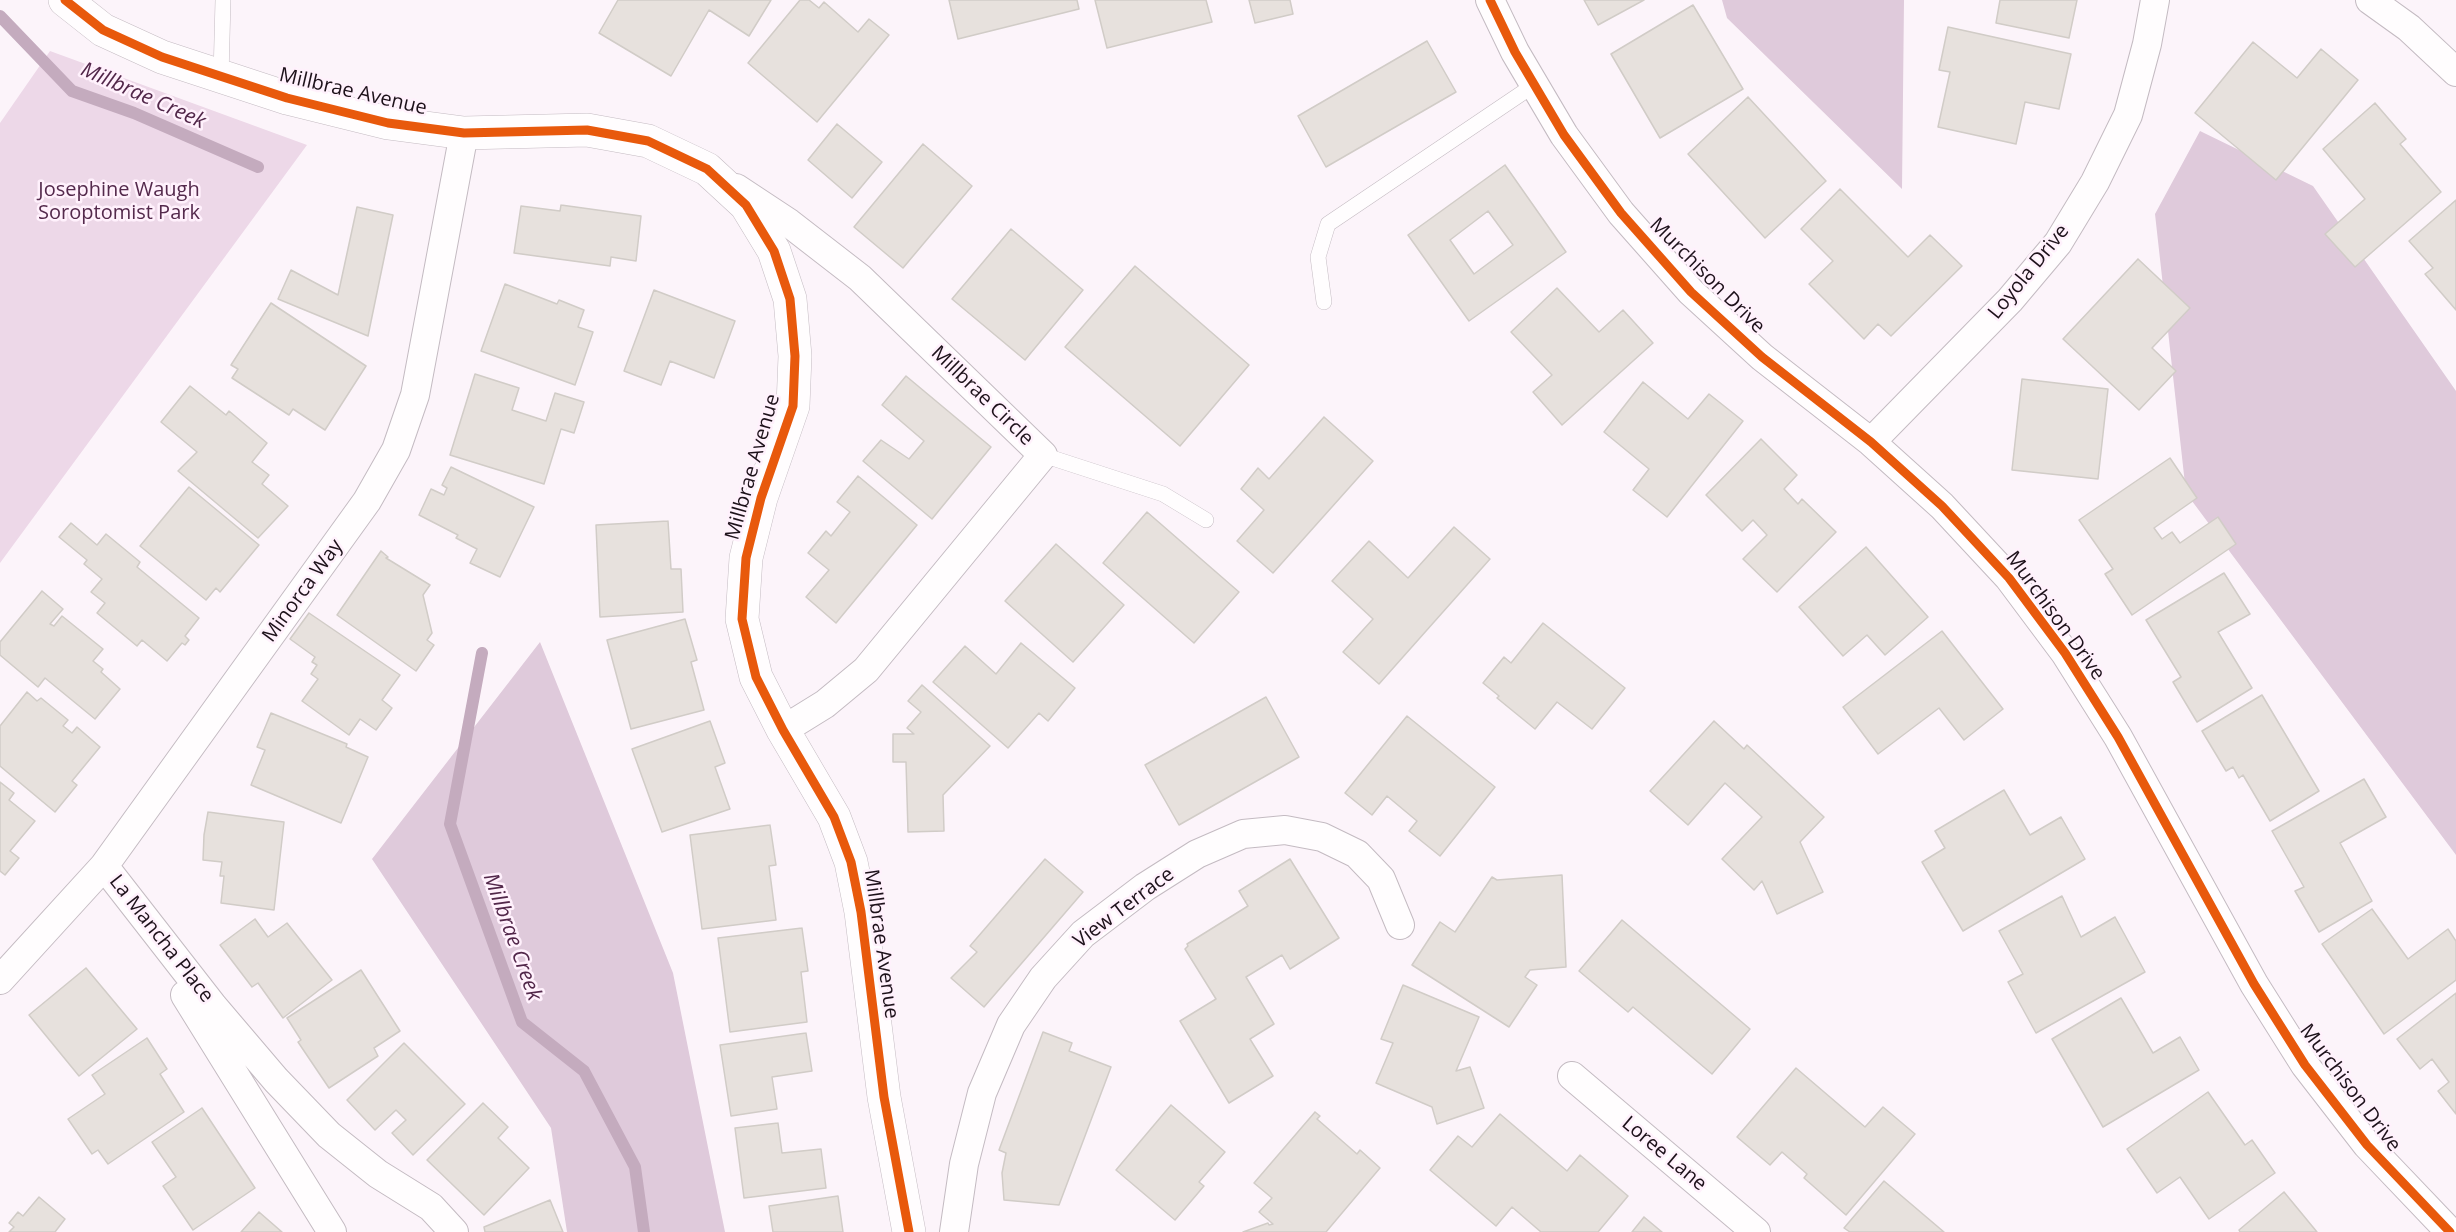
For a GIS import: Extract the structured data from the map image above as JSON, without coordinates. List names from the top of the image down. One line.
{"streets":{"street":["Millbrae Avenue","Loyola Drive","Murchison Drive","Millbrae Circle","Minorca Way","View Terrace","La Mancha Place","Loree Lane"]},"crossings":[["Millbrae Avenue","Millbrae Circle"],["Millbrae Avenue","Minorca Way"],["Loyola Drive","Murchison Drive"],["Minorca Way","La Mancha Place"]],"water":["Millbrae Creek"],"parks":["Josephine Waugh Soroptomist Park"]}
